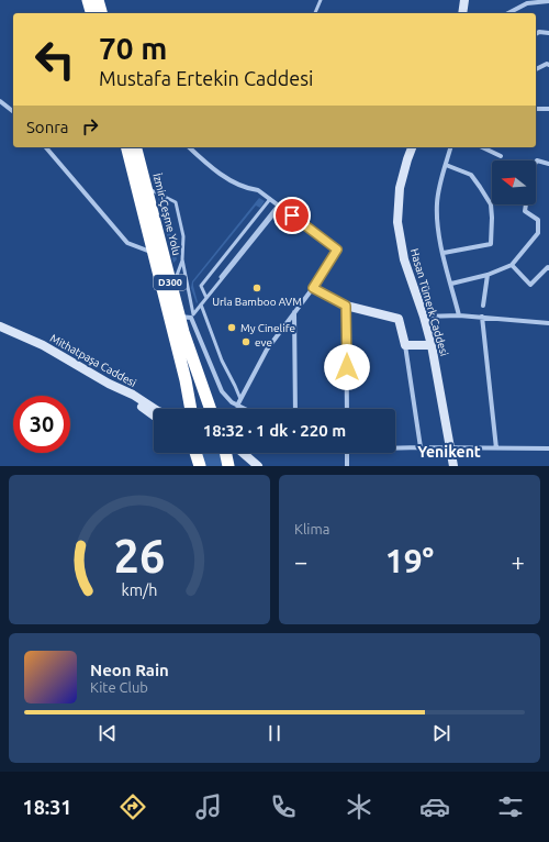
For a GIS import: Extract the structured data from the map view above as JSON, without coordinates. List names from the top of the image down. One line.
{"streets":{"highway":["İzmir-Çeşme Yolu","D300"],"street":["Hasan Tümerk Caddesi","Mithatpaşa Caddesi"]},"districts":["Yenikent"],"places":["Urla Bamboo AVM","My Cinelife","eve"],"north":"left","page":{"turn":["70 m","Mustafa Ertekin Caddesi"],"then":"Sonra","limit":"30","trip":"18:32 · 1 dk · 220 m","tile":"Klima","heat":["−","19°","+"],"song":["Neon Rain","Kite Club"],"tabs":"18:31","gauge":["26","km/h"]}}
